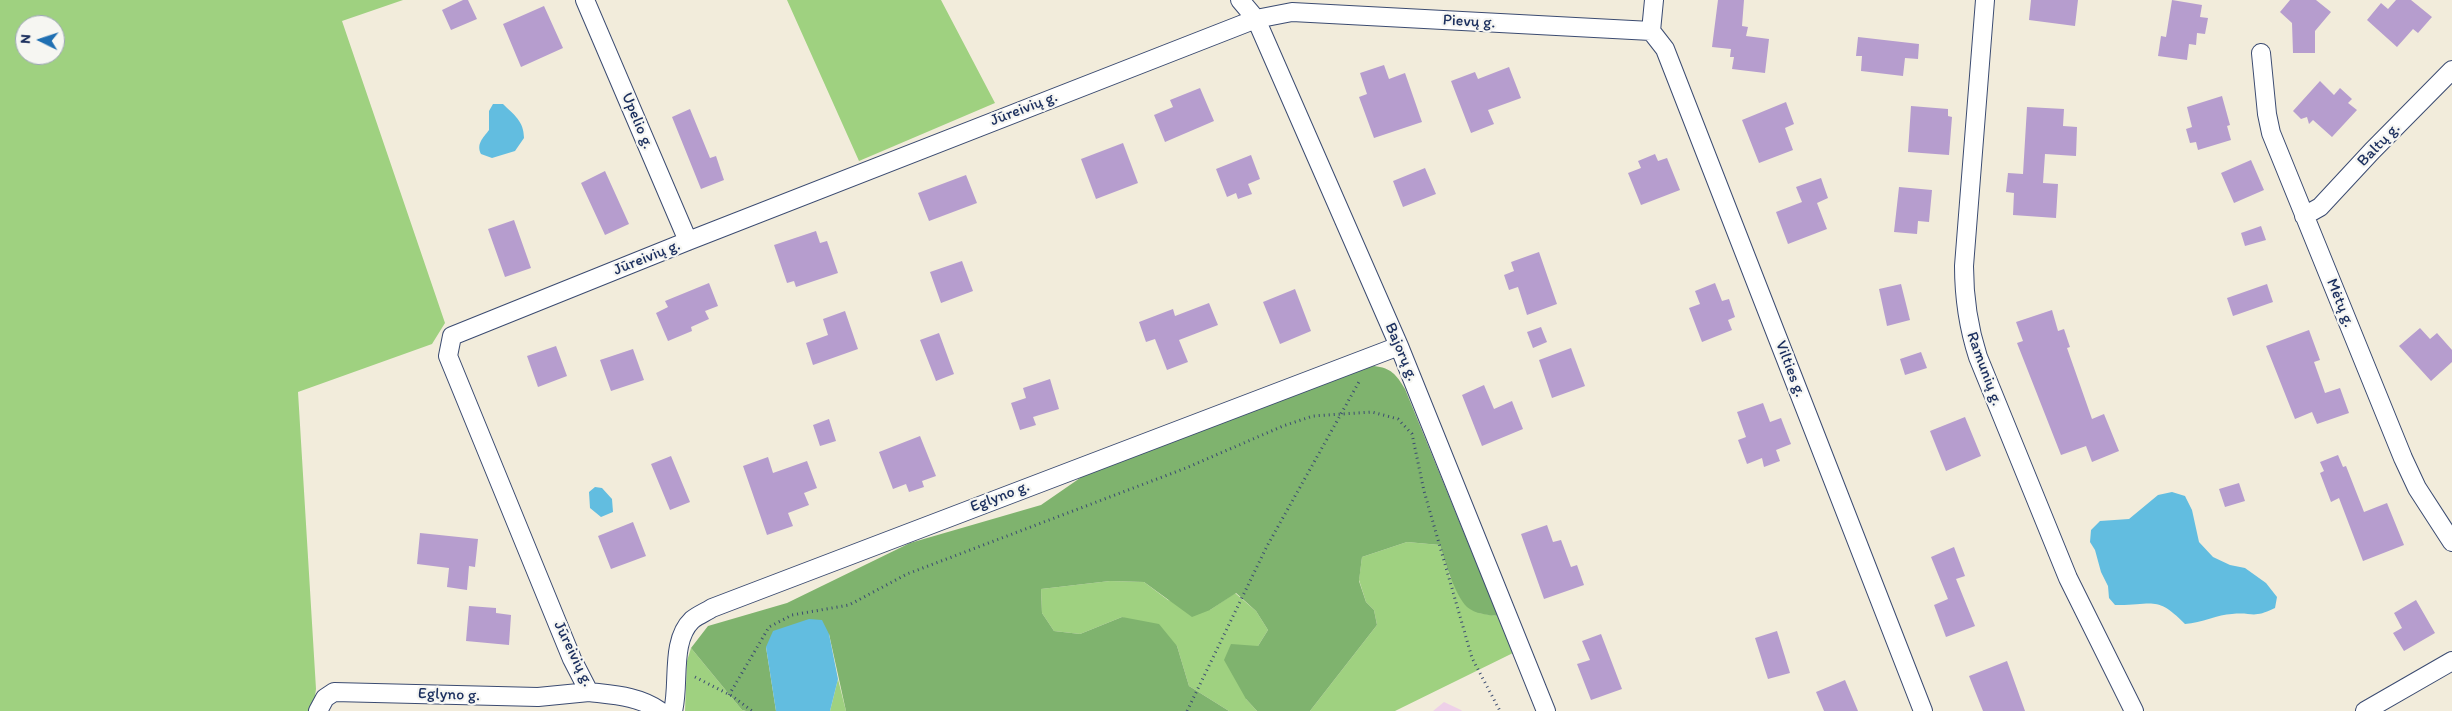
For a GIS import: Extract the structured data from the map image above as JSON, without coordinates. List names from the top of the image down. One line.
{"streets":{"street":["Pievų g.","Jūreivių g.","Upelio g.","Baltų g.","Mėtų g.","Bajorų g.","Vilties g.","Ramunių g.","Eglyno g."]},"crossings":[["Pievų g.","Jūreivių g."],["Pievų g.","Bajorų g."],["Pievų g.","Vilties g."],["Jūreivių g.","Upelio g."],["Jūreivių g.","Bajorų g."],["Jūreivių g.","Eglyno g."],["Baltų g.","Mėtų g."],["Bajorų g.","Eglyno g."]],"north":"left"}
